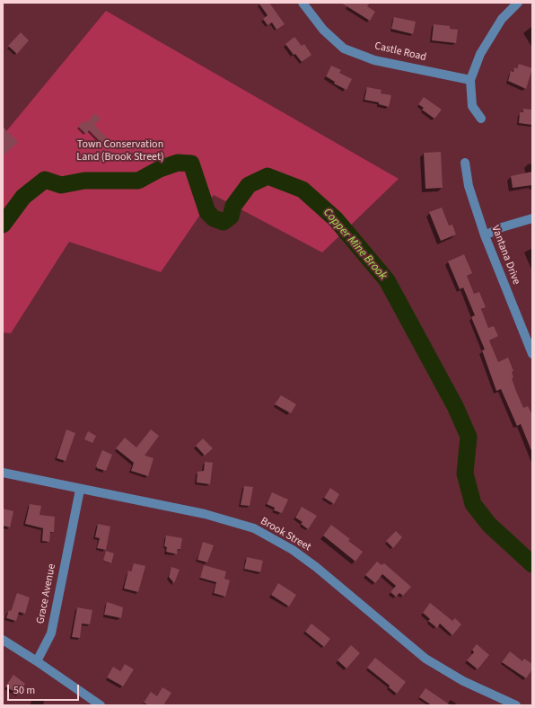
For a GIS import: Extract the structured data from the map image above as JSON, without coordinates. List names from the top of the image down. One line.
{"streets":{"street":["Castle Road","Vantana Drive","Brook Street","Grace Avenue"]},"crossings":[["Brook Street","Grace Avenue"]],"water":["Copper Mine Brook"],"parks":["Town Conservation Land (Brook Street)"],"scale_bar":"50 m"}
